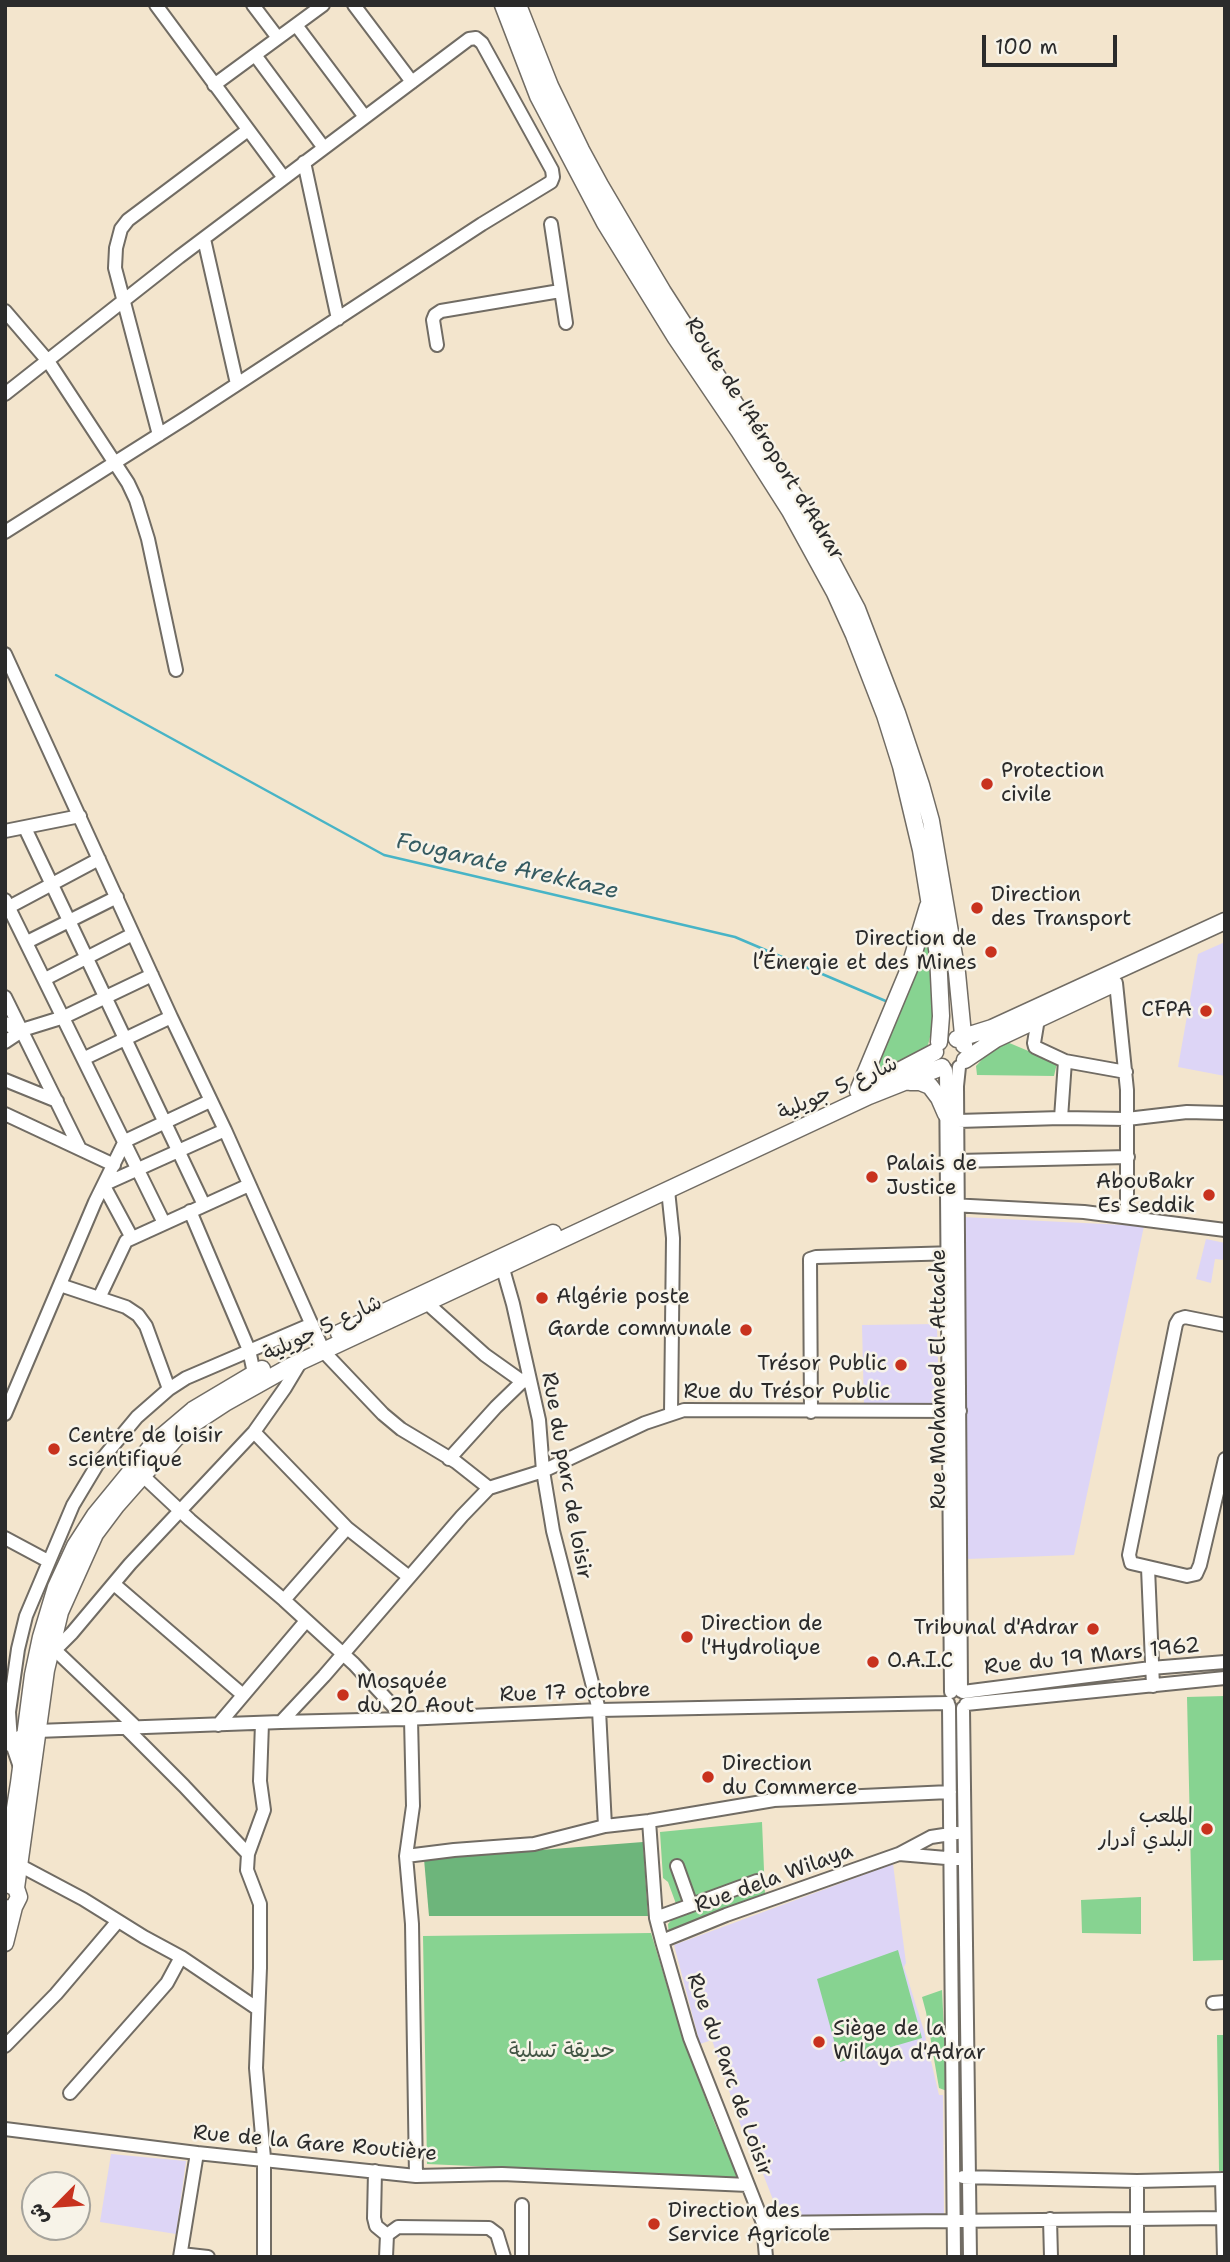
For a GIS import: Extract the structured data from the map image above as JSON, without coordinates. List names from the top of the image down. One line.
{"streets":{"main road":["Route de l'Aéroport d'Adrar","شارع 5 جويلية"],"street":["Rue Mohamed El Attache","Rue du Trésor Public","Rue du parc de loisir","Rue du 19 Mars 1962","Rue 17 octobre","Rue dela Wilaya","Rue du Parc de Loisir","Rue de la Gare Routière"]},"crossings":[["Route de l'Aéroport d'Adrar","شارع 5 جويلية"],["Route de l'Aéroport d'Adrar","Rue Mohamed El Attache"],["شارع 5 جويلية","Rue Mohamed El Attache"],["شارع 5 جويلية","Rue du parc de loisir"],["شارع 5 جويلية","Rue 17 octobre"],["Rue Mohamed El Attache","Rue du Trésor Public"],["Rue Mohamed El Attache","Rue du 19 Mars 1962"],["Rue Mohamed El Attache","Rue 17 octobre"],["Rue Mohamed El Attache","Rue dela Wilaya"],["Rue du Trésor Public","Rue du parc de loisir"],["Rue du parc de loisir","Rue 17 octobre"],["Rue du 19 Mars 1962","Rue 17 octobre"],["Rue dela Wilaya","Rue du Parc de Loisir"],["Rue du Parc de Loisir","Rue de la Gare Routière"]],"water":["Fougarate Arekkaze"],"parks":["حديقة تسلية"],"places":["Protection civile","Direction des Transport","Direction de l’Énergie et des Mines","CFPA","Palais de Justice","AbouBakr Es Seddik","Algérie poste","Garde communale","Trésor Public","Centre de loisir scientifique","Tribunal d'Adrar","Direction de l'Hydrolique","O.A.I.C","Mosquée du 20 Aout","Direction du Commerce","الملعب البلدي أدرار","Siège de la Wilaya d'Adrar","Direction des Service Agricole"],"scale_bar":"100 m","north":"bottom left"}
